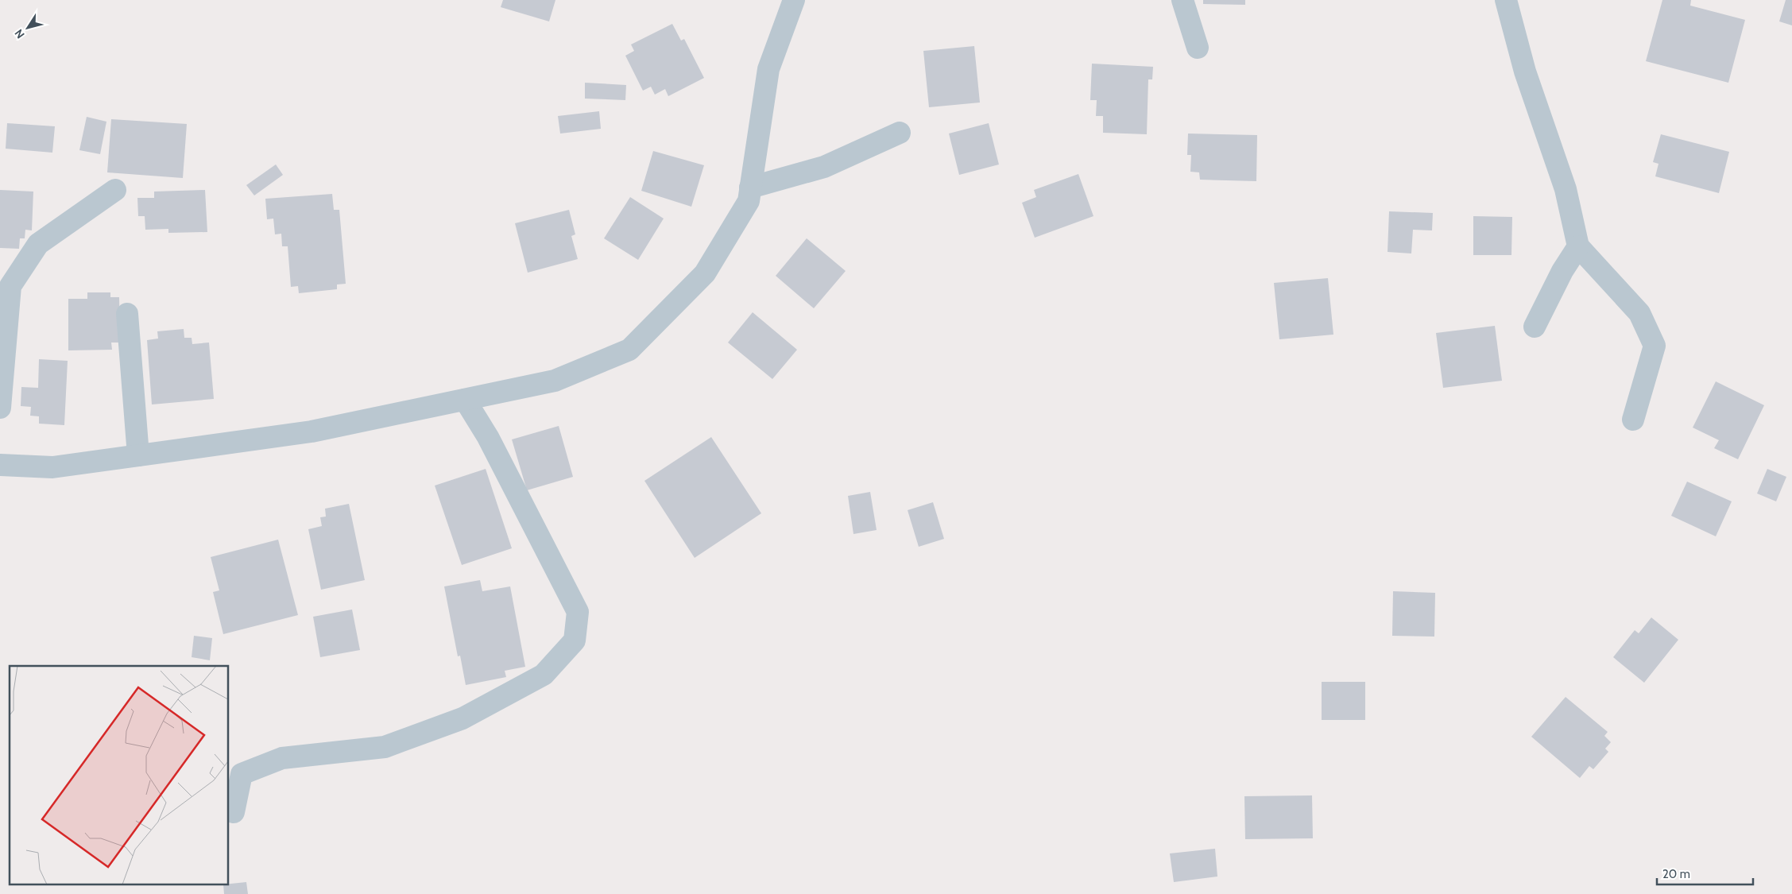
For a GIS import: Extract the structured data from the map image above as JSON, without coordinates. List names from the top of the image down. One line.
{"scale_bar":"20 m","north":"bottom left"}
